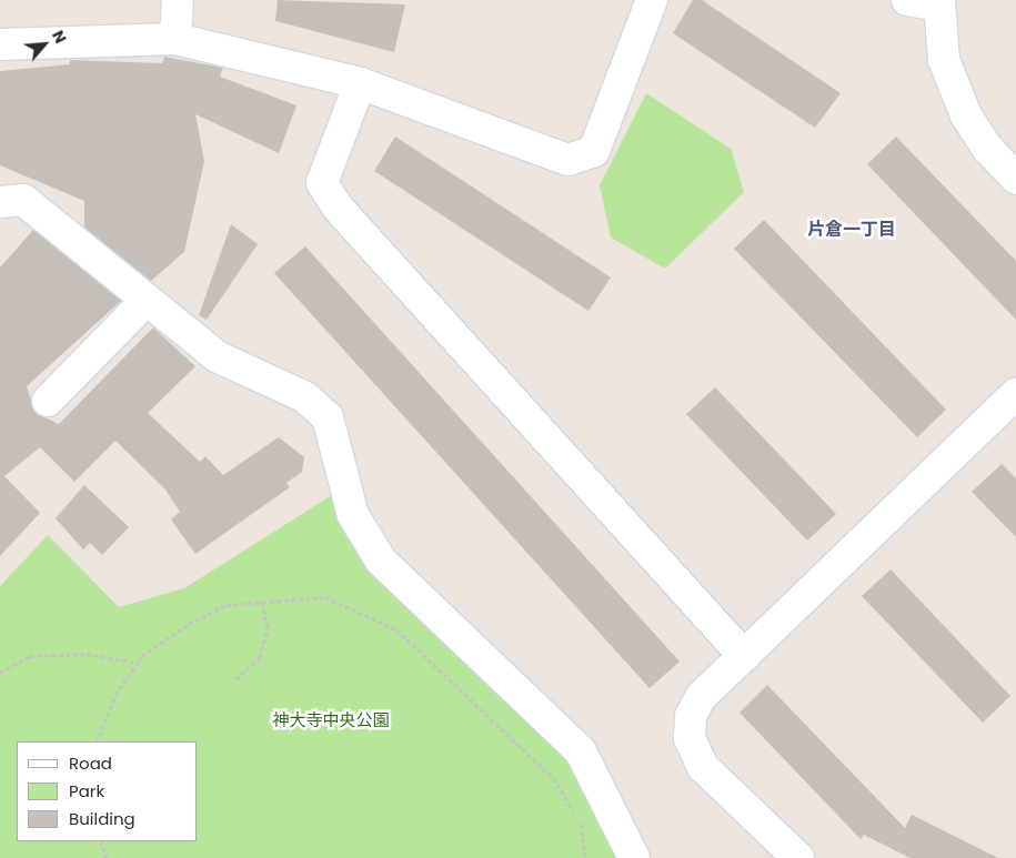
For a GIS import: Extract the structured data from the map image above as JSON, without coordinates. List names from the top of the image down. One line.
{"districts":["片倉一丁目"],"parks":["神大寺中央公園"],"legend":["Road","Park","Building"],"north":"top right"}
